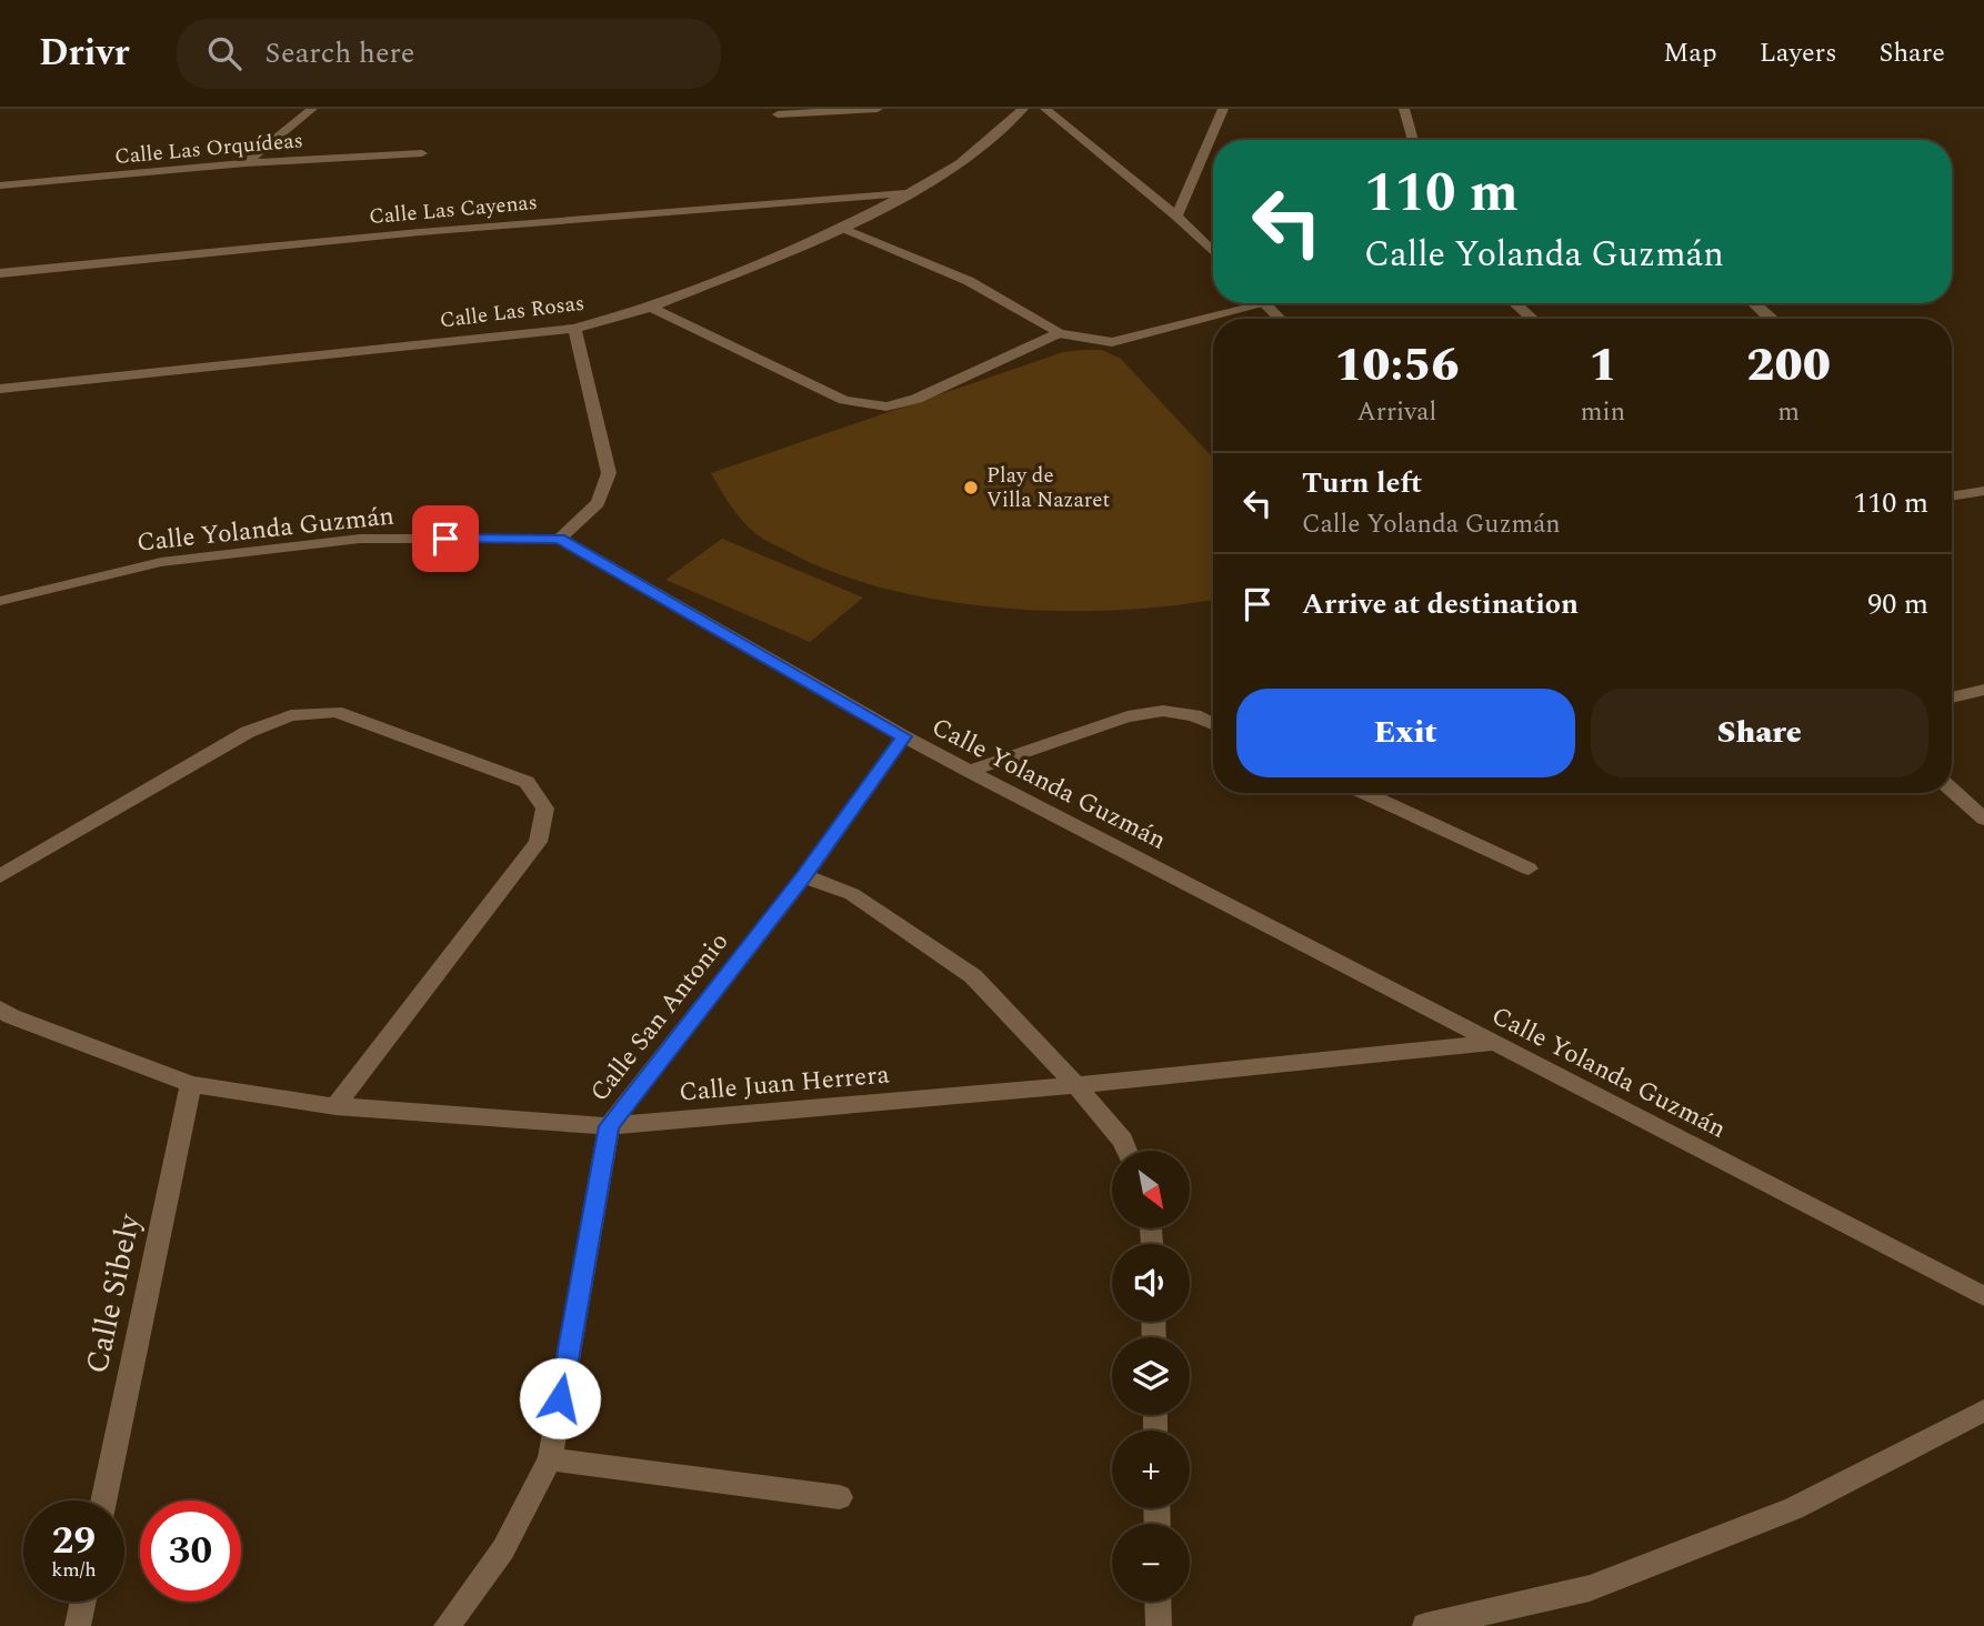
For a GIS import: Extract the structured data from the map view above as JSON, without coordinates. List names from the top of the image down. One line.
{"streets":{"street":["Calle Las Orquídeas","Calle Las Cayenas","Calle Las Rosas","Calle Yolanda Guzmán","Calle San Antonio","Calle Juan Herrera","Calle Sibely"]},"crossings":[["Calle Las Cayenas","Calle Las Rosas"],["Calle Yolanda Guzmán","Calle San Antonio"],["Calle Yolanda Guzmán","Calle Juan Herrera"],["Calle San Antonio","Calle Juan Herrera"],["Calle Juan Herrera","Calle Sibely"]],"places":["Play de Villa Nazaret"],"north":"bottom right","page":{"header":"Drivr","search":"Search here","nav":["Map","Layers","Share"],"turn":["110 m","Calle Yolanda Guzmán"],"eta":["10:56","Arrival","1","min","200","m"],"list":[{"name":"Turn left","note":"Calle Yolanda Guzmán","value":"110 m"},{"name":"Arrive at destination","value":"90 m"}],"buttons":["Exit","Share"],"map_buttons":["+","−"],"speed":"29 km/h","limit":"30"}}
